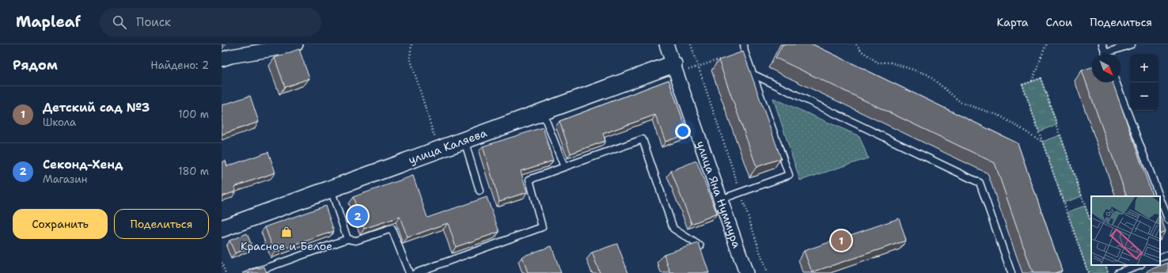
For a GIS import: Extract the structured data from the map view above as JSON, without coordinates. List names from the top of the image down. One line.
{"streets":{"street":["улица Каляева","улица Яна Нуммура"]},"crossings":[["улица Каляева","улица Яна Нуммура"]],"places":{"shop":["Красное и Белое"]},"north":"bottom right","page":{"header":"Mapleaf","search":"Поиск","nav":["Карта","Слои","Поделиться"],"heading":["Рядом","Найдено: 2"],"map_buttons":["+","−"],"list":[{"mark":"1","name":"Детский сад №3","note":"Школа","value":"100 m"},{"mark":"2","name":"Секонд-Хенд","note":"Магазин","value":"180 m"}],"buttons":["Сохранить","Поделиться"],"pins":["2","1"]}}
